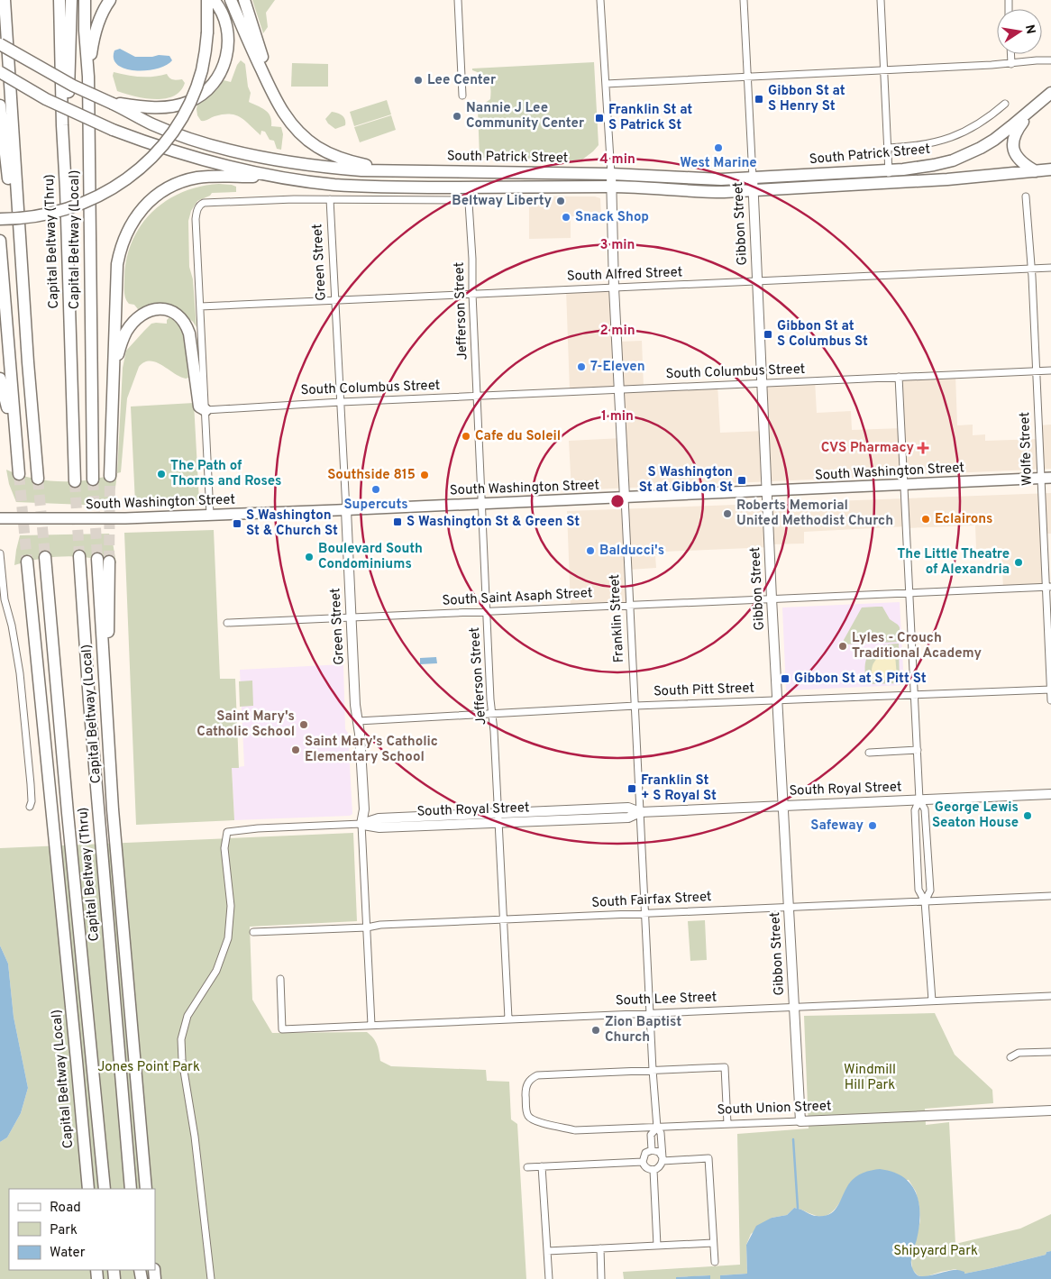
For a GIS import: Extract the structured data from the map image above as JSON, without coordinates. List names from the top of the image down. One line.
{"streets":{"highway":["South Patrick Street","Capital Beltway (Local)","Capital Beltway (Thru)"],"main road":["South Washington Street"],"street":["Gibbon Street","Green Street","South Alfred Street","Jefferson Street","South Columbus Street","Wolfe Street","South Saint Asaph Street","Franklin Street","South Pitt Street","South Royal Street","South Fairfax Street","South Lee Street","South Union Street"]},"crossings":[["South Patrick Street","Gibbon Street"],["South Patrick Street","Franklin Street"],["Gibbon Street","South Alfred Street"],["Gibbon Street","South Columbus Street"],["Gibbon Street","South Washington Street"],["Gibbon Street","South Saint Asaph Street"],["Gibbon Street","South Pitt Street"],["Gibbon Street","South Royal Street"],["Gibbon Street","South Fairfax Street"],["Gibbon Street","South Lee Street"],["Gibbon Street","South Union Street"],["Green Street","South Alfred Street"],["Green Street","Jefferson Street"],["Green Street","South Columbus Street"],["Green Street","South Washington Street"],["Green Street","South Saint Asaph Street"],["Green Street","South Pitt Street"],["Green Street","South Royal Street"],["Green Street","South Fairfax Street"],["Green Street","South Lee Street"],["South Alfred Street","Jefferson Street"],["South Alfred Street","Wolfe Street"],["South Alfred Street","Franklin Street"],["Jefferson Street","South Columbus Street"],["Jefferson Street","South Washington Street"],["Jefferson Street","South Saint Asaph Street"],["Jefferson Street","South Pitt Street"],["Jefferson Street","South Royal Street"],["Jefferson Street","South Fairfax Street"],["Jefferson Street","South Lee Street"],["South Columbus Street","Wolfe Street"],["South Columbus Street","Franklin Street"],["Wolfe Street","South Washington Street"],["Wolfe Street","South Saint Asaph Street"],["Wolfe Street","South Pitt Street"],["South Washington Street","Franklin Street"],["South Saint Asaph Street","Franklin Street"],["Franklin Street","South Pitt Street"],["Franklin Street","South Royal Street"],["Franklin Street","South Fairfax Street"],["Franklin Street","South Lee Street"],["Franklin Street","South Union Street"]],"parks":["Jones Point Park","Windmill Hill Park","Shipyard Park"],"places":{"other":["Lee Center","Nannie J Lee Community Center","West Marine","Beltway Liberty","Snack Shop","7-Eleven","Cafe du Soleil","The Path of Thorns and Roses","Southside 815","Supercuts","Roberts Memorial United Methodist Church","Eclairons","Balducci's","Boulevard South Condominiums","The Little Theatre of Alexandria","Lyles - Crouch Traditional Academy","Saint Mary's Catholic School","Saint Mary's Catholic Elementary School","George Lewis Seaton House","Safeway","Zion Baptist Church"],"transit":["Gibbon St at S Henry St","Franklin St at S Patrick St","Gibbon St at S Columbus St","S Washington St at Gibbon St","S Washington St & Green St","S Washington St & Church St","Gibbon St at S Pitt St","Franklin St + S Royal St"],"health":["CVS Pharmacy"]},"legend":["Road","Park","Water"],"north":"right","rings":["4 min","3 min","2 min","1 min"]}
